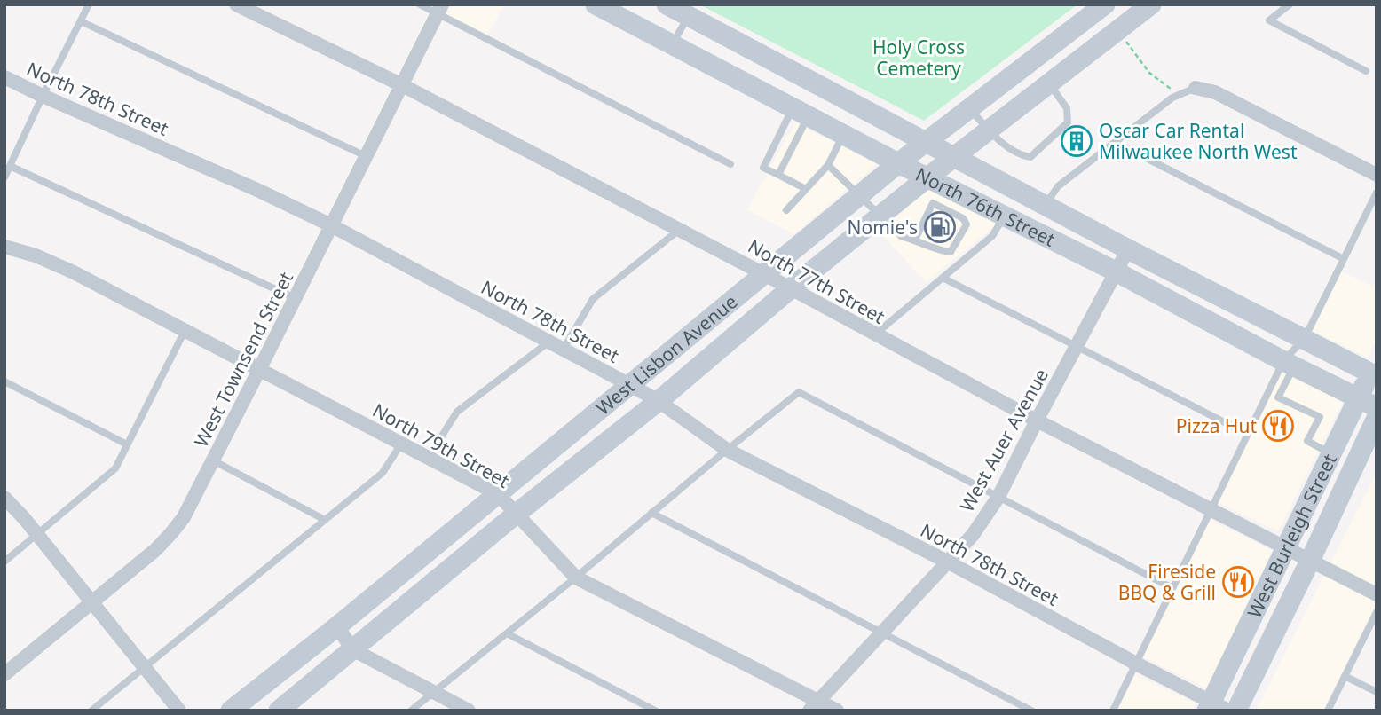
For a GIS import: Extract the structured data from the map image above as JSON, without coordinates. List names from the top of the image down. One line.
{"streets":{"main road":["North 76th Street","West Lisbon Avenue","West Burleigh Street"],"street":["North 78th Street","North 77th Street","West Townsend Street","West Auer Avenue","North 79th Street"]},"crossings":[["North 78th Street","West Lisbon Avenue"],["North 78th Street","West Townsend Street"],["North 78th Street","West Auer Avenue"],["North 78th Street","West Burleigh Street"],["North 76th Street","West Lisbon Avenue"],["North 76th Street","West Auer Avenue"],["North 76th Street","West Burleigh Street"],["North 77th Street","West Lisbon Avenue"],["North 77th Street","West Townsend Street"],["North 77th Street","West Auer Avenue"],["North 77th Street","West Burleigh Street"],["West Lisbon Avenue","North 79th Street"],["West Townsend Street","North 79th Street"],["West Auer Avenue","North 79th Street"]],"parks":["Holy Cross Cemetery"],"places":{"building":["Oscar Car Rental Milwaukee North West"],"fuel station":["Nomie's"],"restaurant":["Pizza Hut","Fireside BBQ & Grill"]}}
